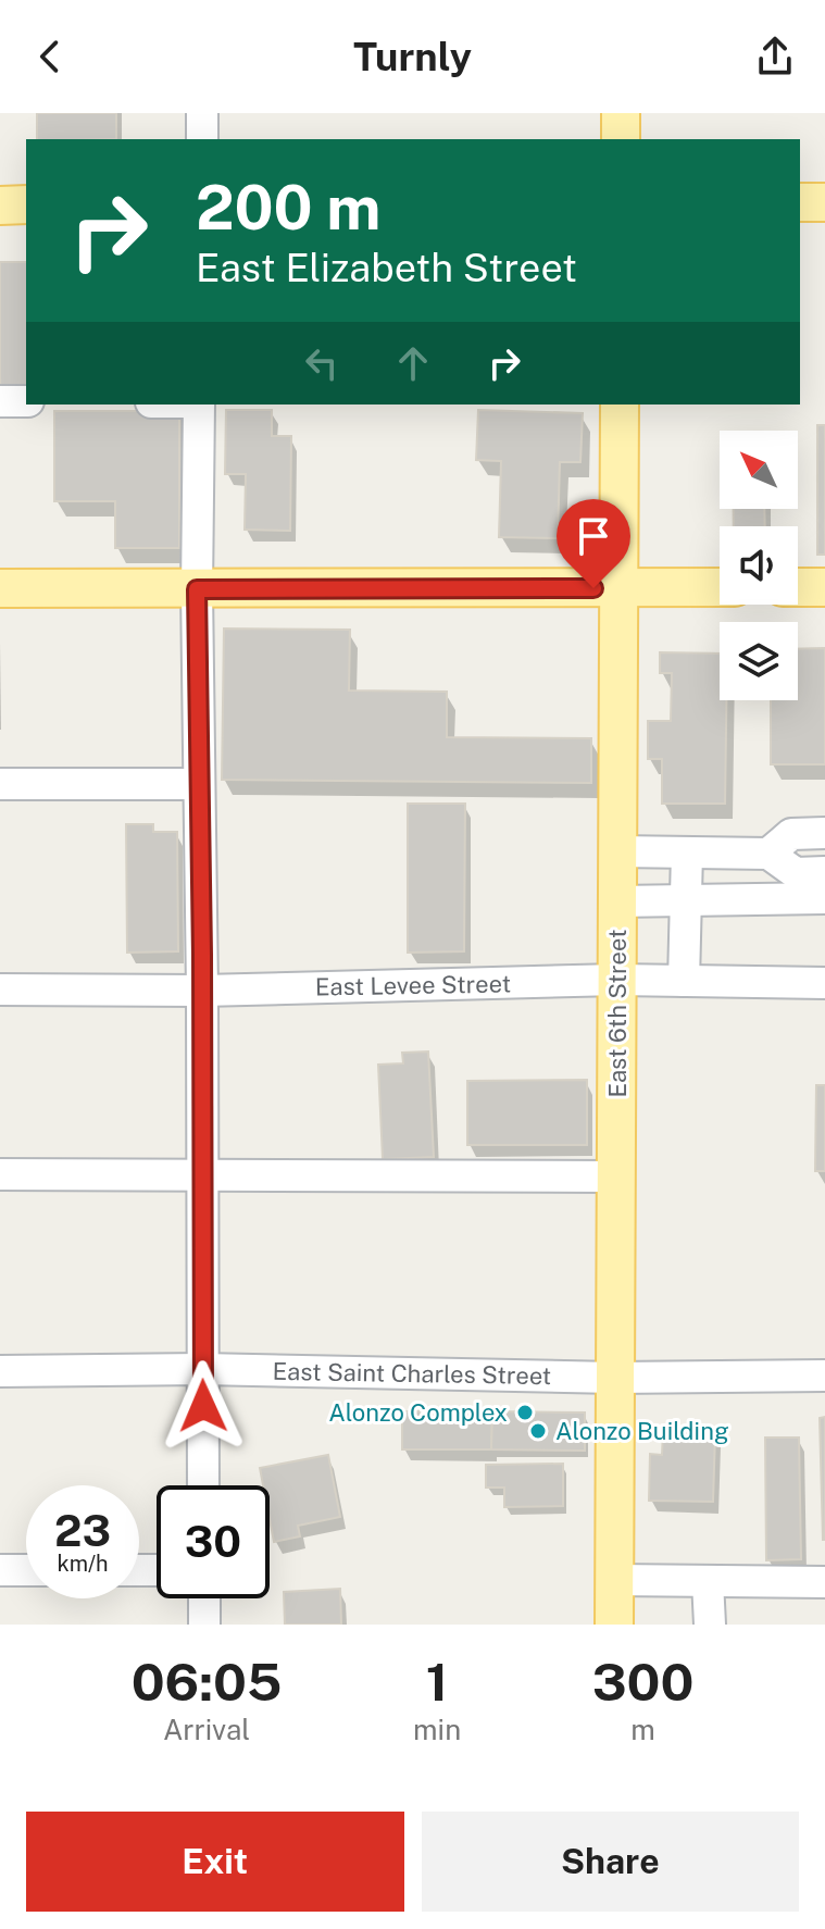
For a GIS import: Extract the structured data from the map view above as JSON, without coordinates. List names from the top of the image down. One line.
{"streets":{"main road":["East 6th Street"],"street":["East Levee Street","East Saint Charles Street"]},"crossings":[["East Levee Street","East 6th Street"],["East 6th Street","East Saint Charles Street"]],"places":["Alonzo Complex","Alonzo Building"],"north":"top left","page":{"header":"Turnly","turn":["200 m","East Elizabeth Street"],"speed":"23 km/h","limit":"30","eta":["06:05","Arrival","1","min","300","m"],"buttons":["Exit","Share"]}}
